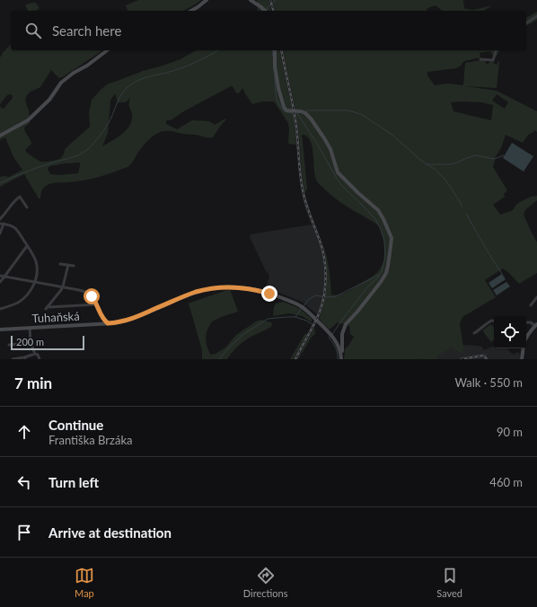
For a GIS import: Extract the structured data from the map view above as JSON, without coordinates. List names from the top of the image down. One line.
{"streets":{"street":["Tuhaňská"]},"scale_bar":"200 m","page":{"search":"Search here","scale":"200 m","heading":["7 min","Walk · 550 m"],"list":[["Continue","Františka Brzáka","90 m"],["Turn left","460 m"],"Arrive at destination"],"nav":["Map","Directions","Saved"]}}
